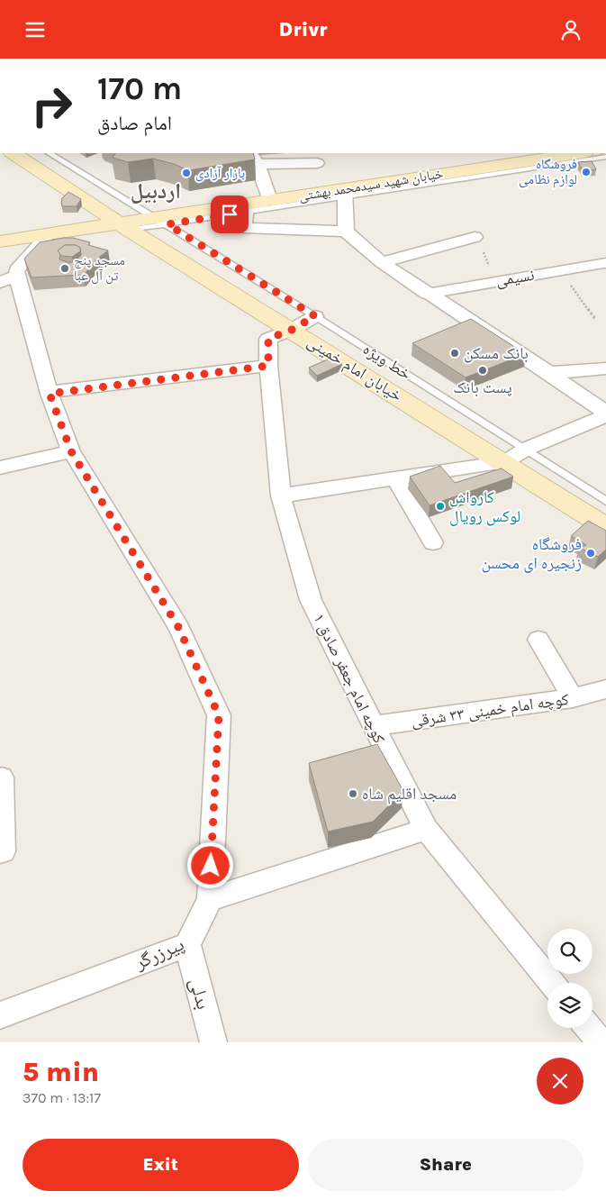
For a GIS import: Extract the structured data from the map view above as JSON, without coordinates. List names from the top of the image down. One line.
{"streets":{"main road":["خیابان شهید سیدمحمد بهشتی","خیابان امام خمینی"],"street":["نسیمی","کوچه امام جعفر صادق ۱","کوچه امام خمینی ۳۳ شرقی","پیرزرگر","بدلی"],"lane":["خط ویژه"]},"crossings":[["خیابان شهید سیدمحمد بهشتی","خط ویژه"],["خیابان شهید سیدمحمد بهشتی","خیابان امام خمینی"],["خیابان امام خمینی","کوچه امام جعفر صادق ۱"],["کوچه امام جعفر صادق ۱","کوچه امام خمینی ۳۳ شرقی"],["پیرزرگر","بدلی"]],"districts":["اردبیل"],"places":["فروشگاه لوازم نظامی","بازار آزادی","مسجد پنج تن آل عبا","بانک مسکن","پست بانک","کارواش لوکس رویال","فروشگاه زنجیره ای محسن","مسجد اقلیم شاه"],"page":{"header":"Drivr","turn":["170 m","امام صادق"],"heading":["5 min","370 m · 13:17"],"buttons":["Exit","Share"]}}
